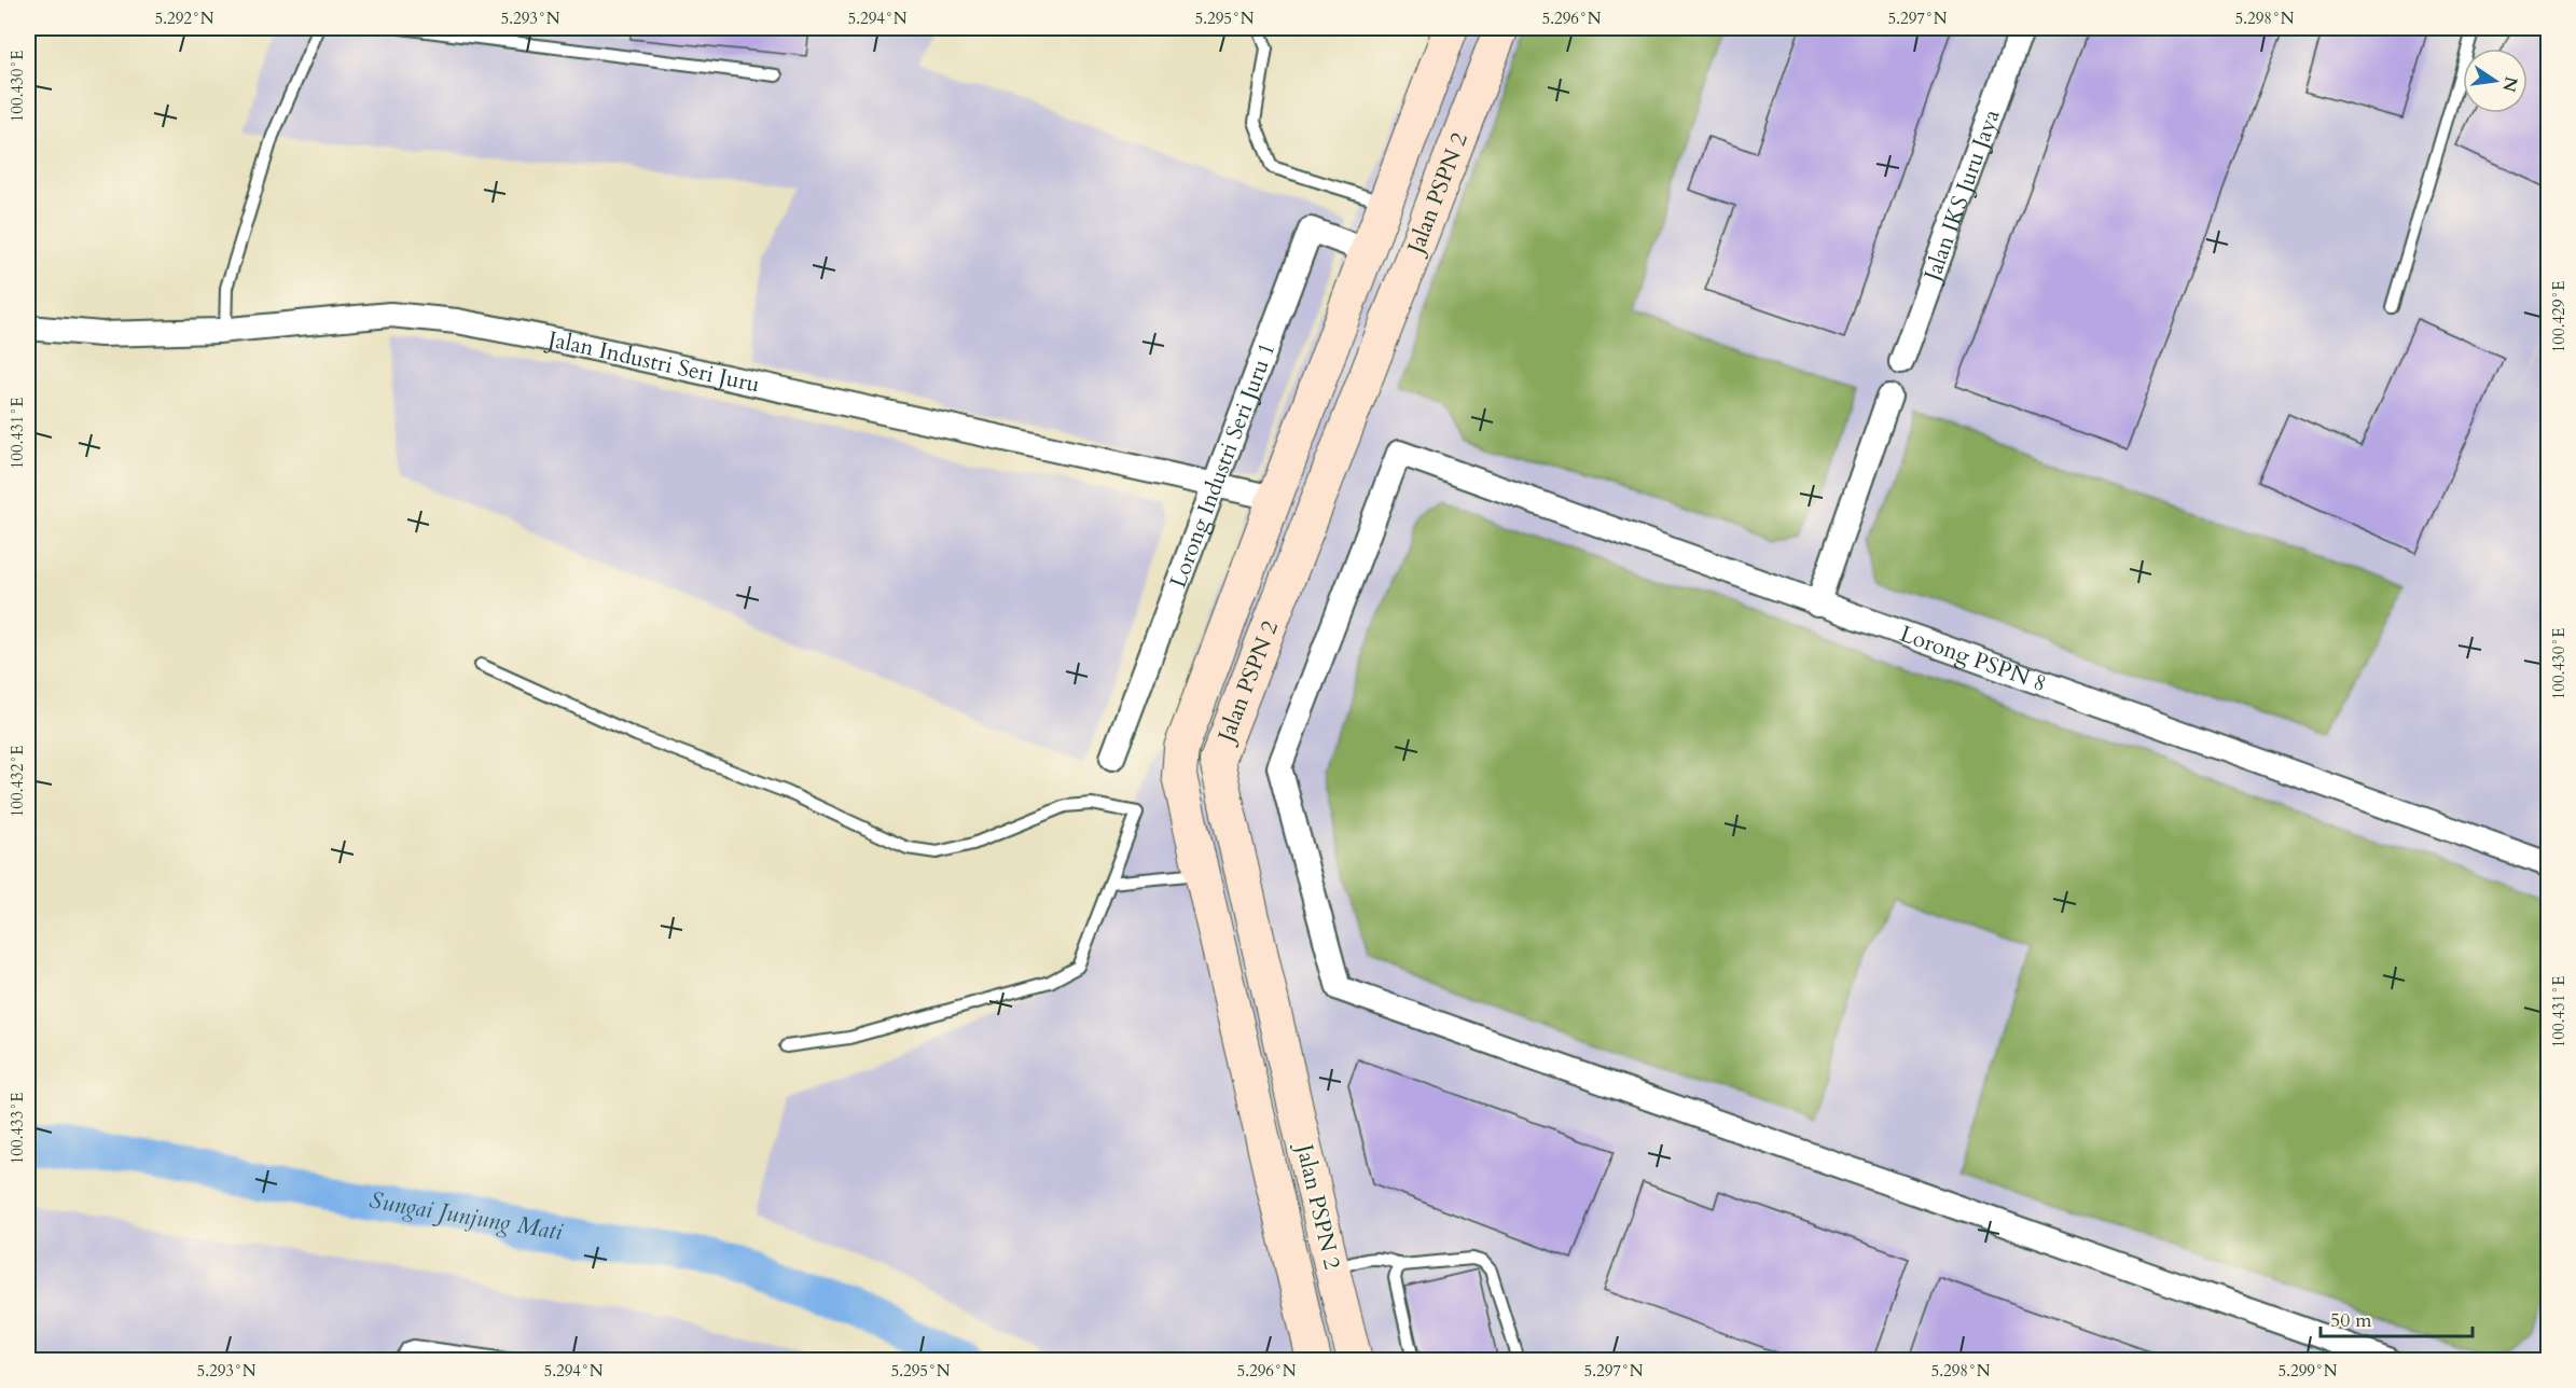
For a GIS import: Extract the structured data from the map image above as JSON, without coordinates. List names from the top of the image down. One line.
{"streets":{"street":["Jalan PSPN 2","Jalan IKS Juru Jaya","Jalan Industri Seri Juru","Lorong Industri Seri Juru 1","Lorong PSPN 8"]},"crossings":[["Jalan PSPN 2","Jalan Industri Seri Juru"],["Jalan PSPN 2","Lorong Industri Seri Juru 1"],["Jalan Industri Seri Juru","Lorong Industri Seri Juru 1"]],"water":["Sungai Junjung Mati"],"scale_bar":"50 m","north":"right","coordinates":["5.292°N","5.293°N","5.294°N","5.295°N","5.296°N","5.297°N","5.298°N","100.430°E","100.429°E","100.431°E","100.432°E","100.433°E","5.299°N"]}
